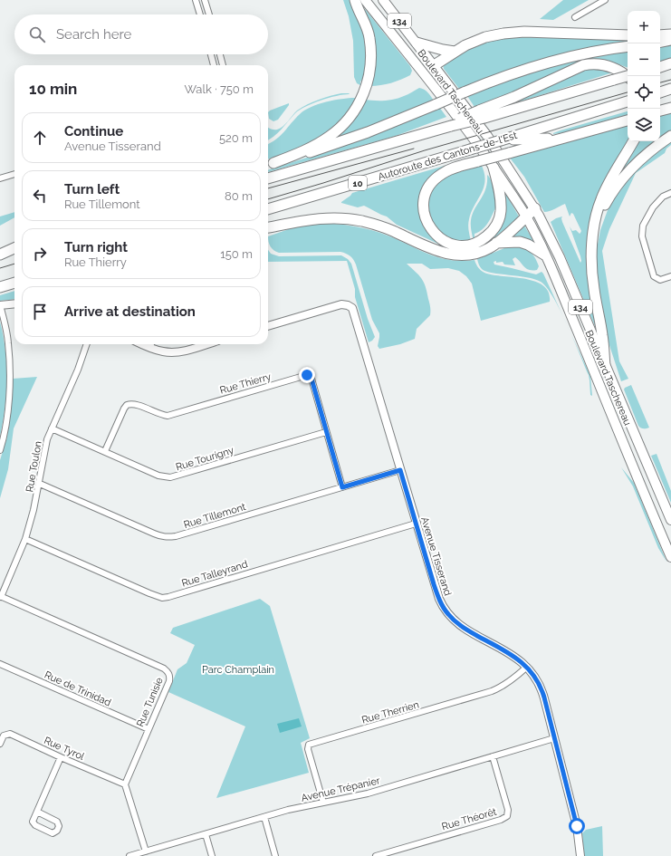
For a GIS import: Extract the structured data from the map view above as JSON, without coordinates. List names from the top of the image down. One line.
{"streets":{"highway":["Autoroute des Cantons-de-l'Est","10"],"main road":["134","Boulevard Taschereau"],"street":["Rue Thierry","Rue Tourigny","Rue Toulon","Rue Tillemont","Avenue Tisserand","Rue Talleyrand","Rue de Trinidad","Rue Tunisie","Rue Therrien","Rue Tyrol","Avenue Trépanier","Rue Théorêt"]},"crossings":[["Rue Thierry","Rue Tourigny"],["Rue Thierry","Rue Tillemont"],["Rue Tourigny","Rue Toulon"],["Rue Toulon","Rue Tillemont"],["Rue Toulon","Rue Talleyrand"],["Rue Toulon","Rue Tunisie"],["Rue Tillemont","Avenue Tisserand"],["Avenue Tisserand","Rue Talleyrand"],["Avenue Tisserand","Rue Therrien"],["Avenue Tisserand","Avenue Trépanier"],["Rue de Trinidad","Rue Tunisie"],["Rue Tunisie","Rue Tyrol"],["Rue Therrien","Avenue Trépanier"],["Avenue Trépanier","Rue Théorêt"]],"parks":["Parc Champlain"],"page":{"map_buttons":["+","−"],"search":"Search here","heading":["10 min","Walk · 750 m"],"list":[["Continue","Avenue Tisserand","520 m"],["Turn left","Rue Tillemont","80 m"],["Turn right","Rue Thierry","150 m"],"Arrive at destination"]}}
